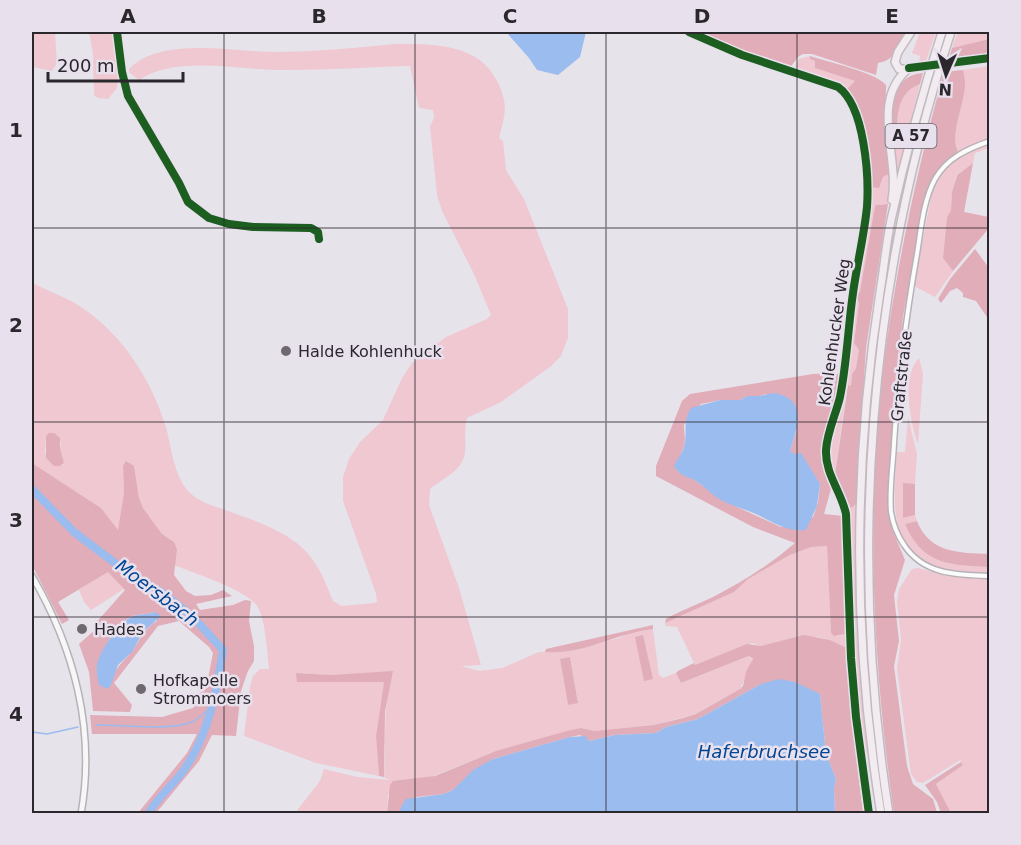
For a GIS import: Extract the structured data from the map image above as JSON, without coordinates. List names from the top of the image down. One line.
{"streets":{"highway":["A 57"],"street":["Kohlenhucker Weg","Graftstraße"]},"water":["Moersbach","Haferbruchsee"],"places":["Halde Kohlenhuck","Hades","Hofkapelle Strommoers"],"scale_bar":"200 m","north":"bottom","grid":{"columns":["A","B","C","D","E"],"rows":["1","2","3","4"]}}
